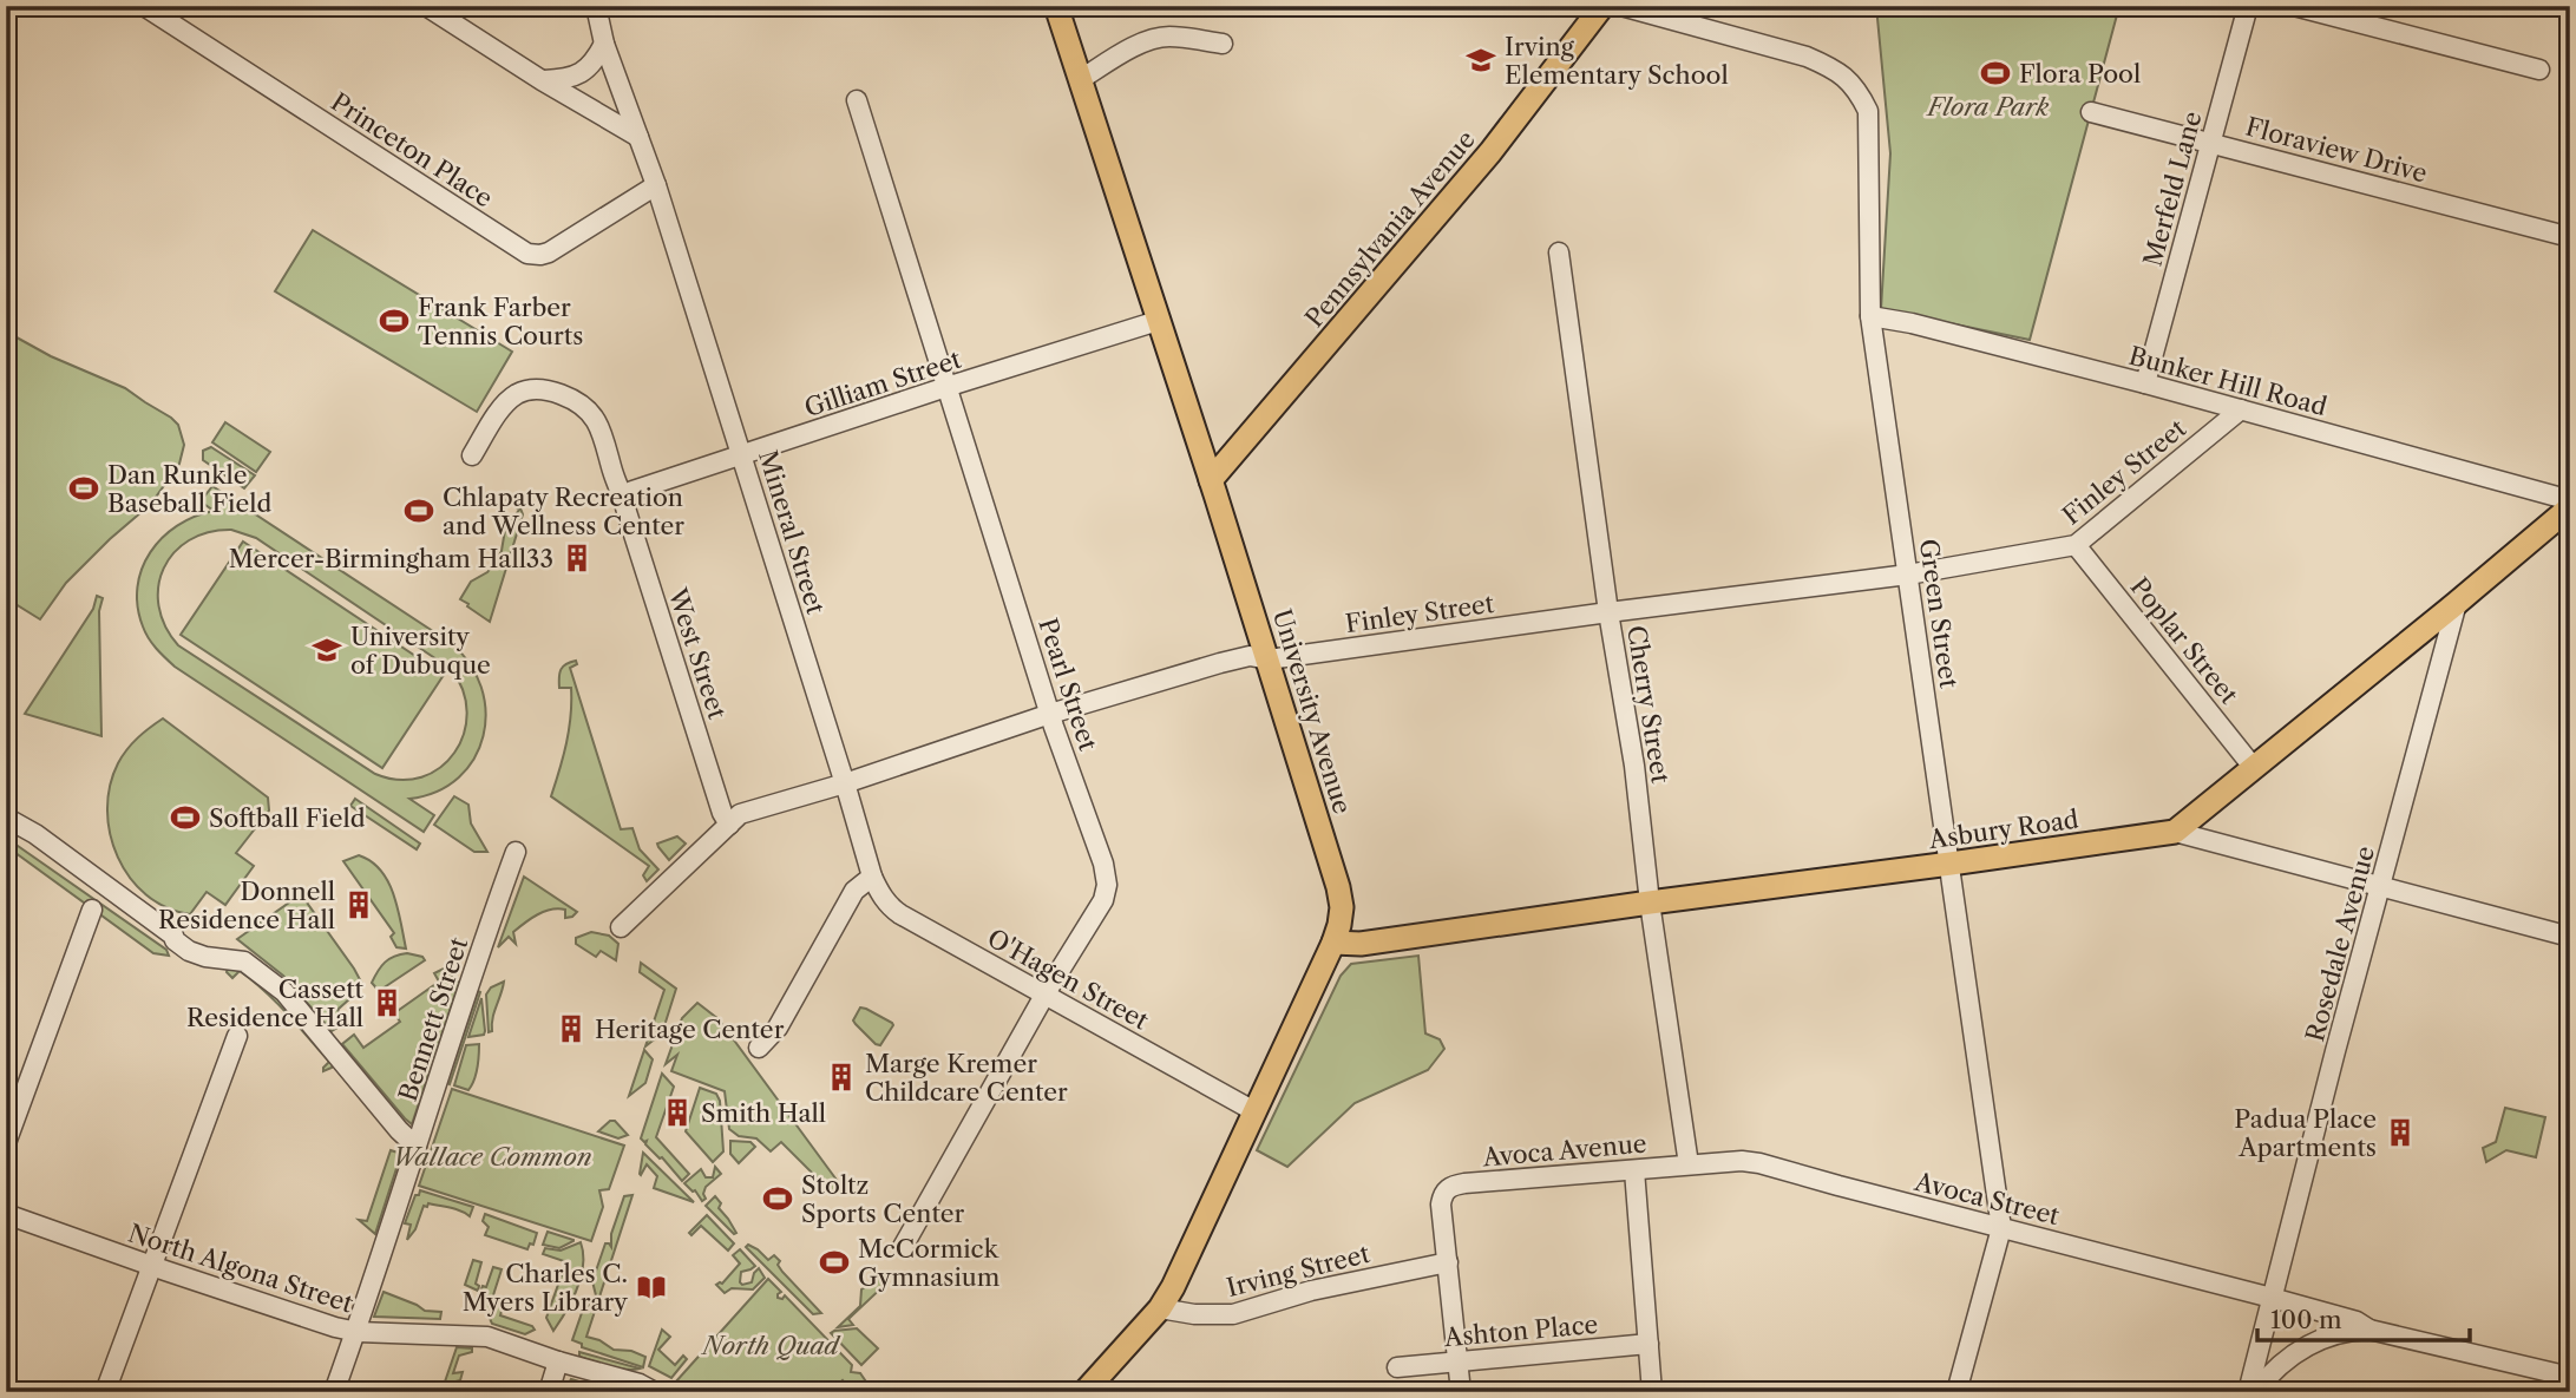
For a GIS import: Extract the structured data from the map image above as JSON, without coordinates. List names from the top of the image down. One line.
{"streets":{"main road":["Pennsylvania Avenue","University Avenue","Asbury Road"],"street":["Princeton Place","Floraview Drive","Merfeld Lane","Bunker Hill Road","Gilliam Street","Finley Street","Mineral Street","Green Street","Poplar Street","West Street","Pearl Street","Cherry Street","Rosedale Avenue","O'Hagen Street","Bennett Street","Avoca Avenue","Avoca Street","North Algona Street","Irving Street","Ashton Place"]},"crossings":[["Princeton Place","Mineral Street"],["Floraview Drive","Merfeld Lane"],["Merfeld Lane","Bunker Hill Road"],["Pennsylvania Avenue","University Avenue"],["Bunker Hill Road","Finley Street"],["Bunker Hill Road","Green Street"],["Gilliam Street","Mineral Street"],["Gilliam Street","West Street"],["Gilliam Street","Pearl Street"],["Gilliam Street","University Avenue"],["Finley Street","Mineral Street"],["Finley Street","Green Street"],["Finley Street","Poplar Street"],["Finley Street","West Street"],["Finley Street","Pearl Street"],["Finley Street","Cherry Street"],["Finley Street","University Avenue"],["Mineral Street","O'Hagen Street"],["Green Street","Asbury Road"],["Green Street","Avoca Street"],["Pearl Street","O'Hagen Street"],["Cherry Street","Asbury Road"],["Cherry Street","Avoca Avenue"],["Cherry Street","Avoca Street"],["University Avenue","Asbury Road"],["University Avenue","O'Hagen Street"],["University Avenue","Irving Street"],["Rosedale Avenue","Avoca Street"],["Bennett Street","North Algona Street"],["Avoca Avenue","Avoca Street"],["Avoca Avenue","Irving Street"]],"parks":["Flora Park","Wallace Common","North Quad"],"places":{"school or university":["Irving Elementary School","University of Dubuque"],"sports":["Flora Pool","Frank Farber Tennis Courts","Dan Runkle Baseball Field","Chlapaty Recreation and Wellness Center","Softball Field","Stoltz Sports Center","McCormick Gymnasium"],"building":["Mercer-Birmingham Hall33","Donnell Residence Hall","Cassett Residence Hall","Heritage Center","Marge Kremer Childcare Center","Smith Hall","Padua Place Apartments"],"library":["Charles C. Myers Library"]},"scale_bar":"100 m"}
